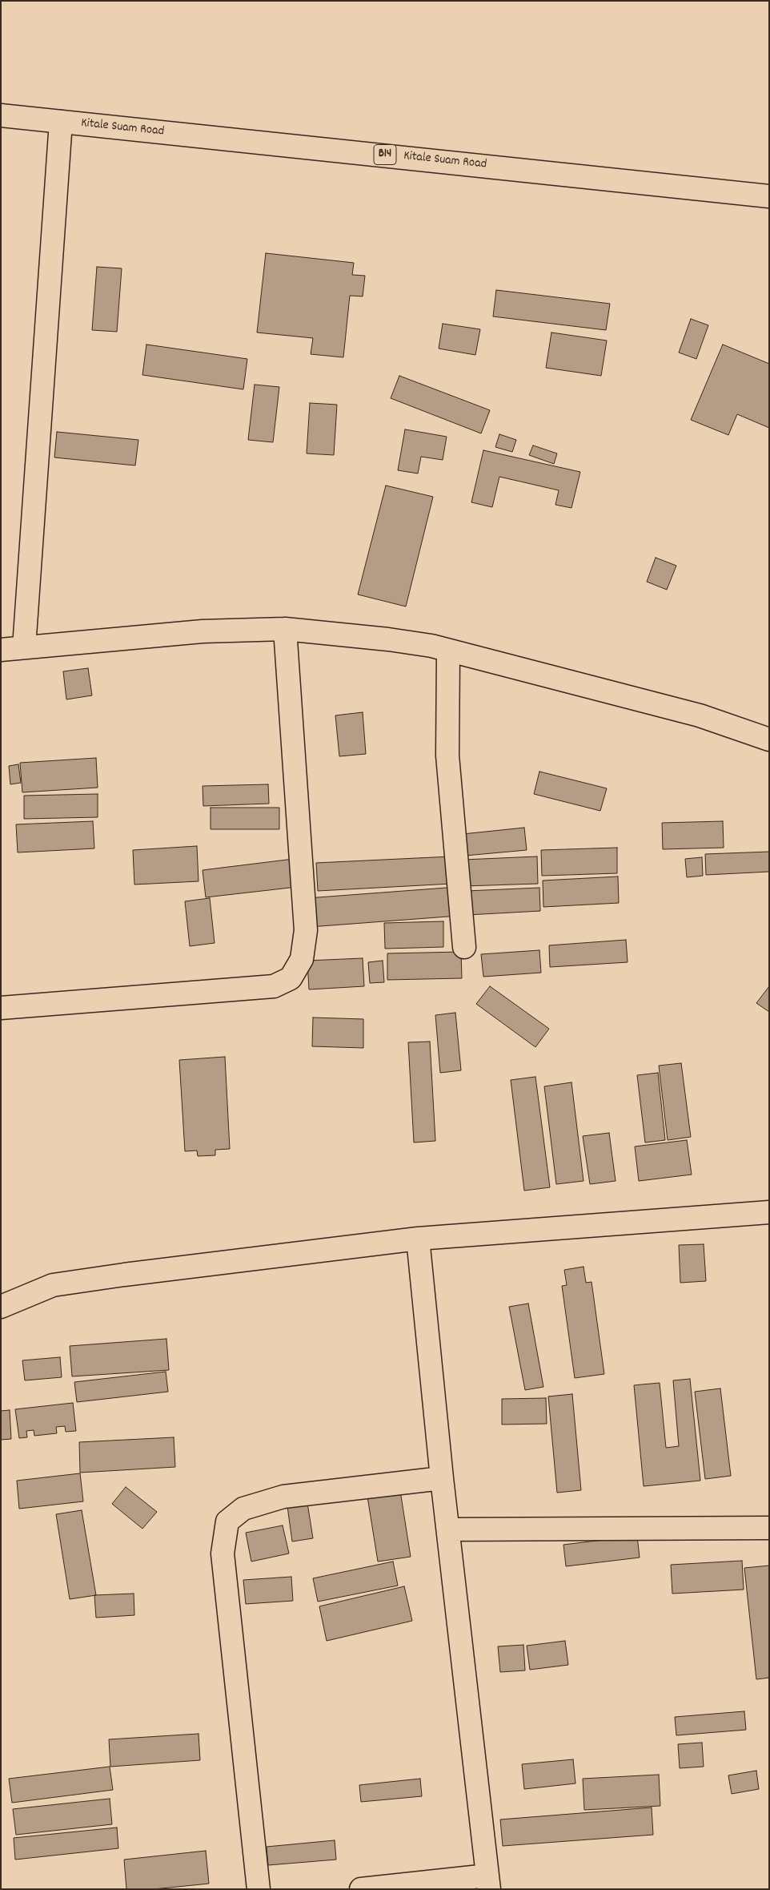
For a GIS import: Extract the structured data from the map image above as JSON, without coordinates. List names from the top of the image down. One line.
{"streets":{"main road":["Kitale Suam Road","B14"]}}
